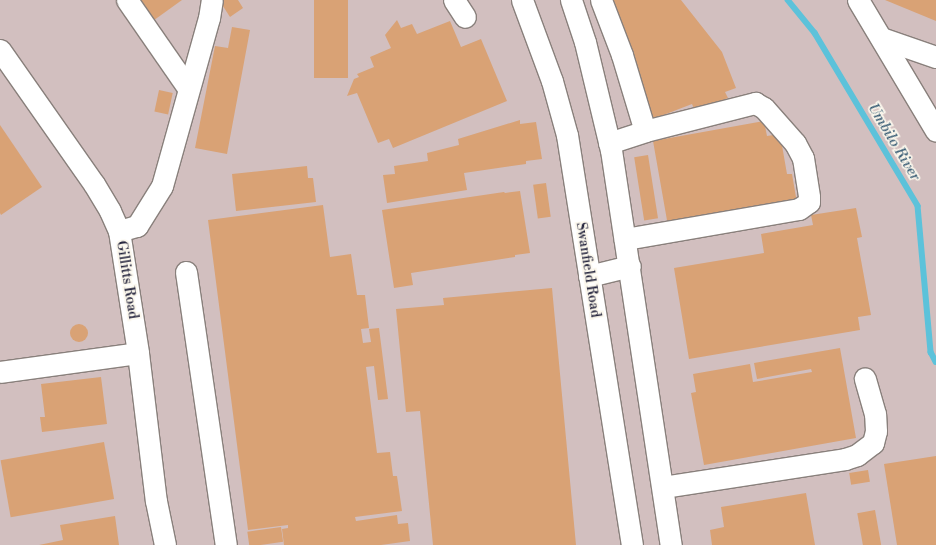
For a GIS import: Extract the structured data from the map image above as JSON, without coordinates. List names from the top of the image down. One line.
{"streets":{"street":["Swanfield Road","Gillitts Road"]},"water":["Umbilo River"]}
